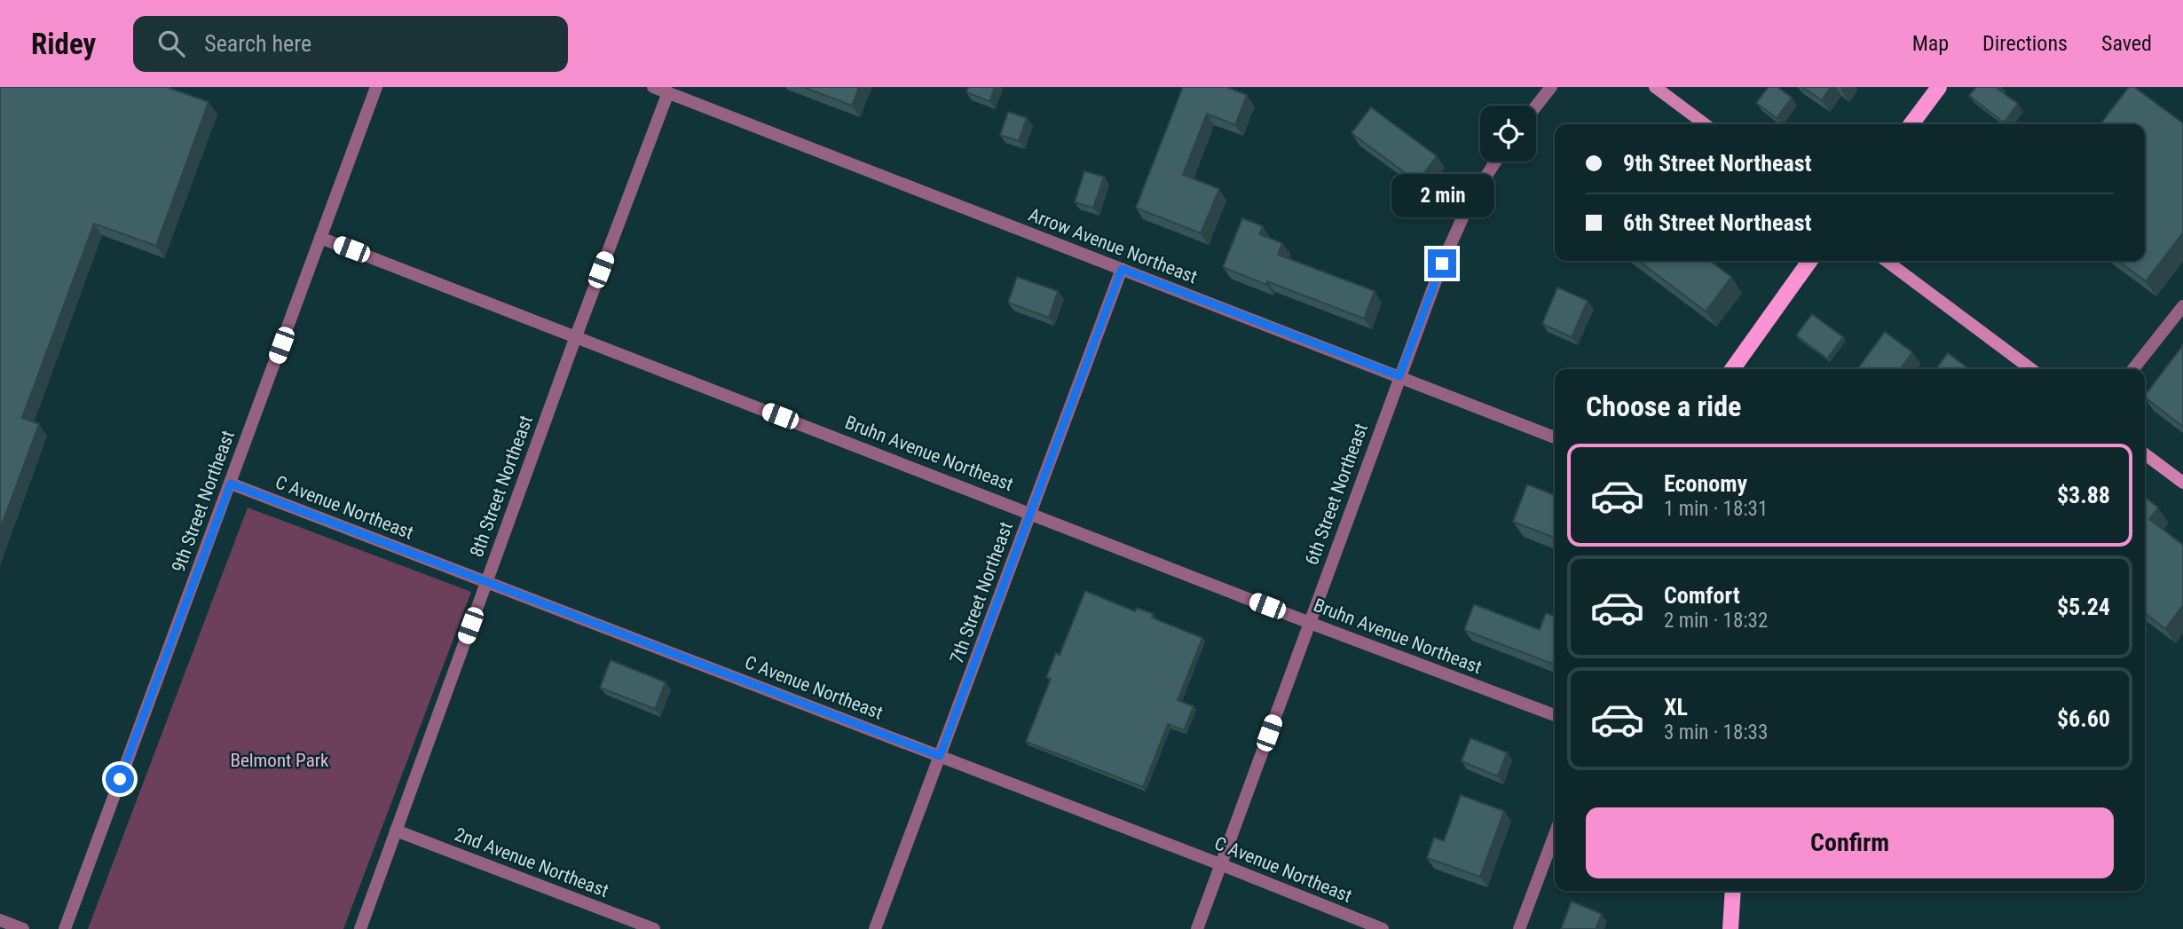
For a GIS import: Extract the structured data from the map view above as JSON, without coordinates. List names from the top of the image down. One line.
{"streets":{"street":["Arrow Avenue Northeast","Bruhn Avenue Northeast","8th Street Northeast","6th Street Northeast","9th Street Northeast","C Avenue Northeast","7th Street Northeast","2nd Avenue Northeast"]},"crossings":[["Arrow Avenue Northeast","8th Street Northeast"],["Arrow Avenue Northeast","6th Street Northeast"],["Arrow Avenue Northeast","7th Street Northeast"],["Bruhn Avenue Northeast","8th Street Northeast"],["Bruhn Avenue Northeast","6th Street Northeast"],["Bruhn Avenue Northeast","9th Street Northeast"],["Bruhn Avenue Northeast","7th Street Northeast"],["8th Street Northeast","C Avenue Northeast"],["8th Street Northeast","2nd Avenue Northeast"],["6th Street Northeast","C Avenue Northeast"],["9th Street Northeast","C Avenue Northeast"],["C Avenue Northeast","7th Street Northeast"]],"parks":["Belmont Park"],"page":{"header":"Ridey","search":"Search here","nav":["Map","Directions","Saved"],"banner":["9th Street Northeast","6th Street Northeast"],"bubble":"2 min","heading":"Choose a ride","list":[{"name":"Economy","note":"1 min · 18:31","value":"$3.88"},{"name":"Comfort","note":"2 min · 18:32","value":"$5.24"},{"name":"XL","note":"3 min · 18:33","value":"$6.60"}],"buttons":"Confirm"}}
